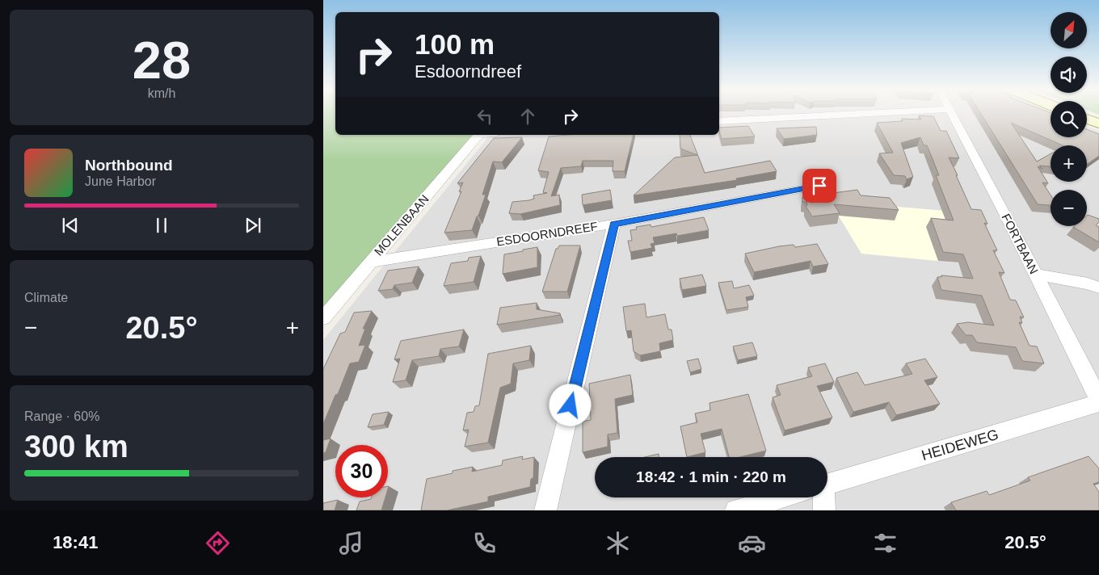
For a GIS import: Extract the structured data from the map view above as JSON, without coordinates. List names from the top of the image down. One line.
{"streets":{"street":["MOLENBAAN","ESDOORNDREEF","FORTBAAN","HEIDEWEG"]},"crossings":[["MOLENBAAN","ESDOORNDREEF"]],"north":"top right","page":{"tile":[["28","km/h"],"Climate",["Range · 60%","300 km"]],"map_buttons":["+","−"],"turn":["100 m","Esdoorndreef"],"song":["Northbound","June Harbor"],"heat":["−","20.5°","+"],"limit":"30","trip":"18:42 · 1 min · 220 m","tabs":["18:41","20.5°"]}}
